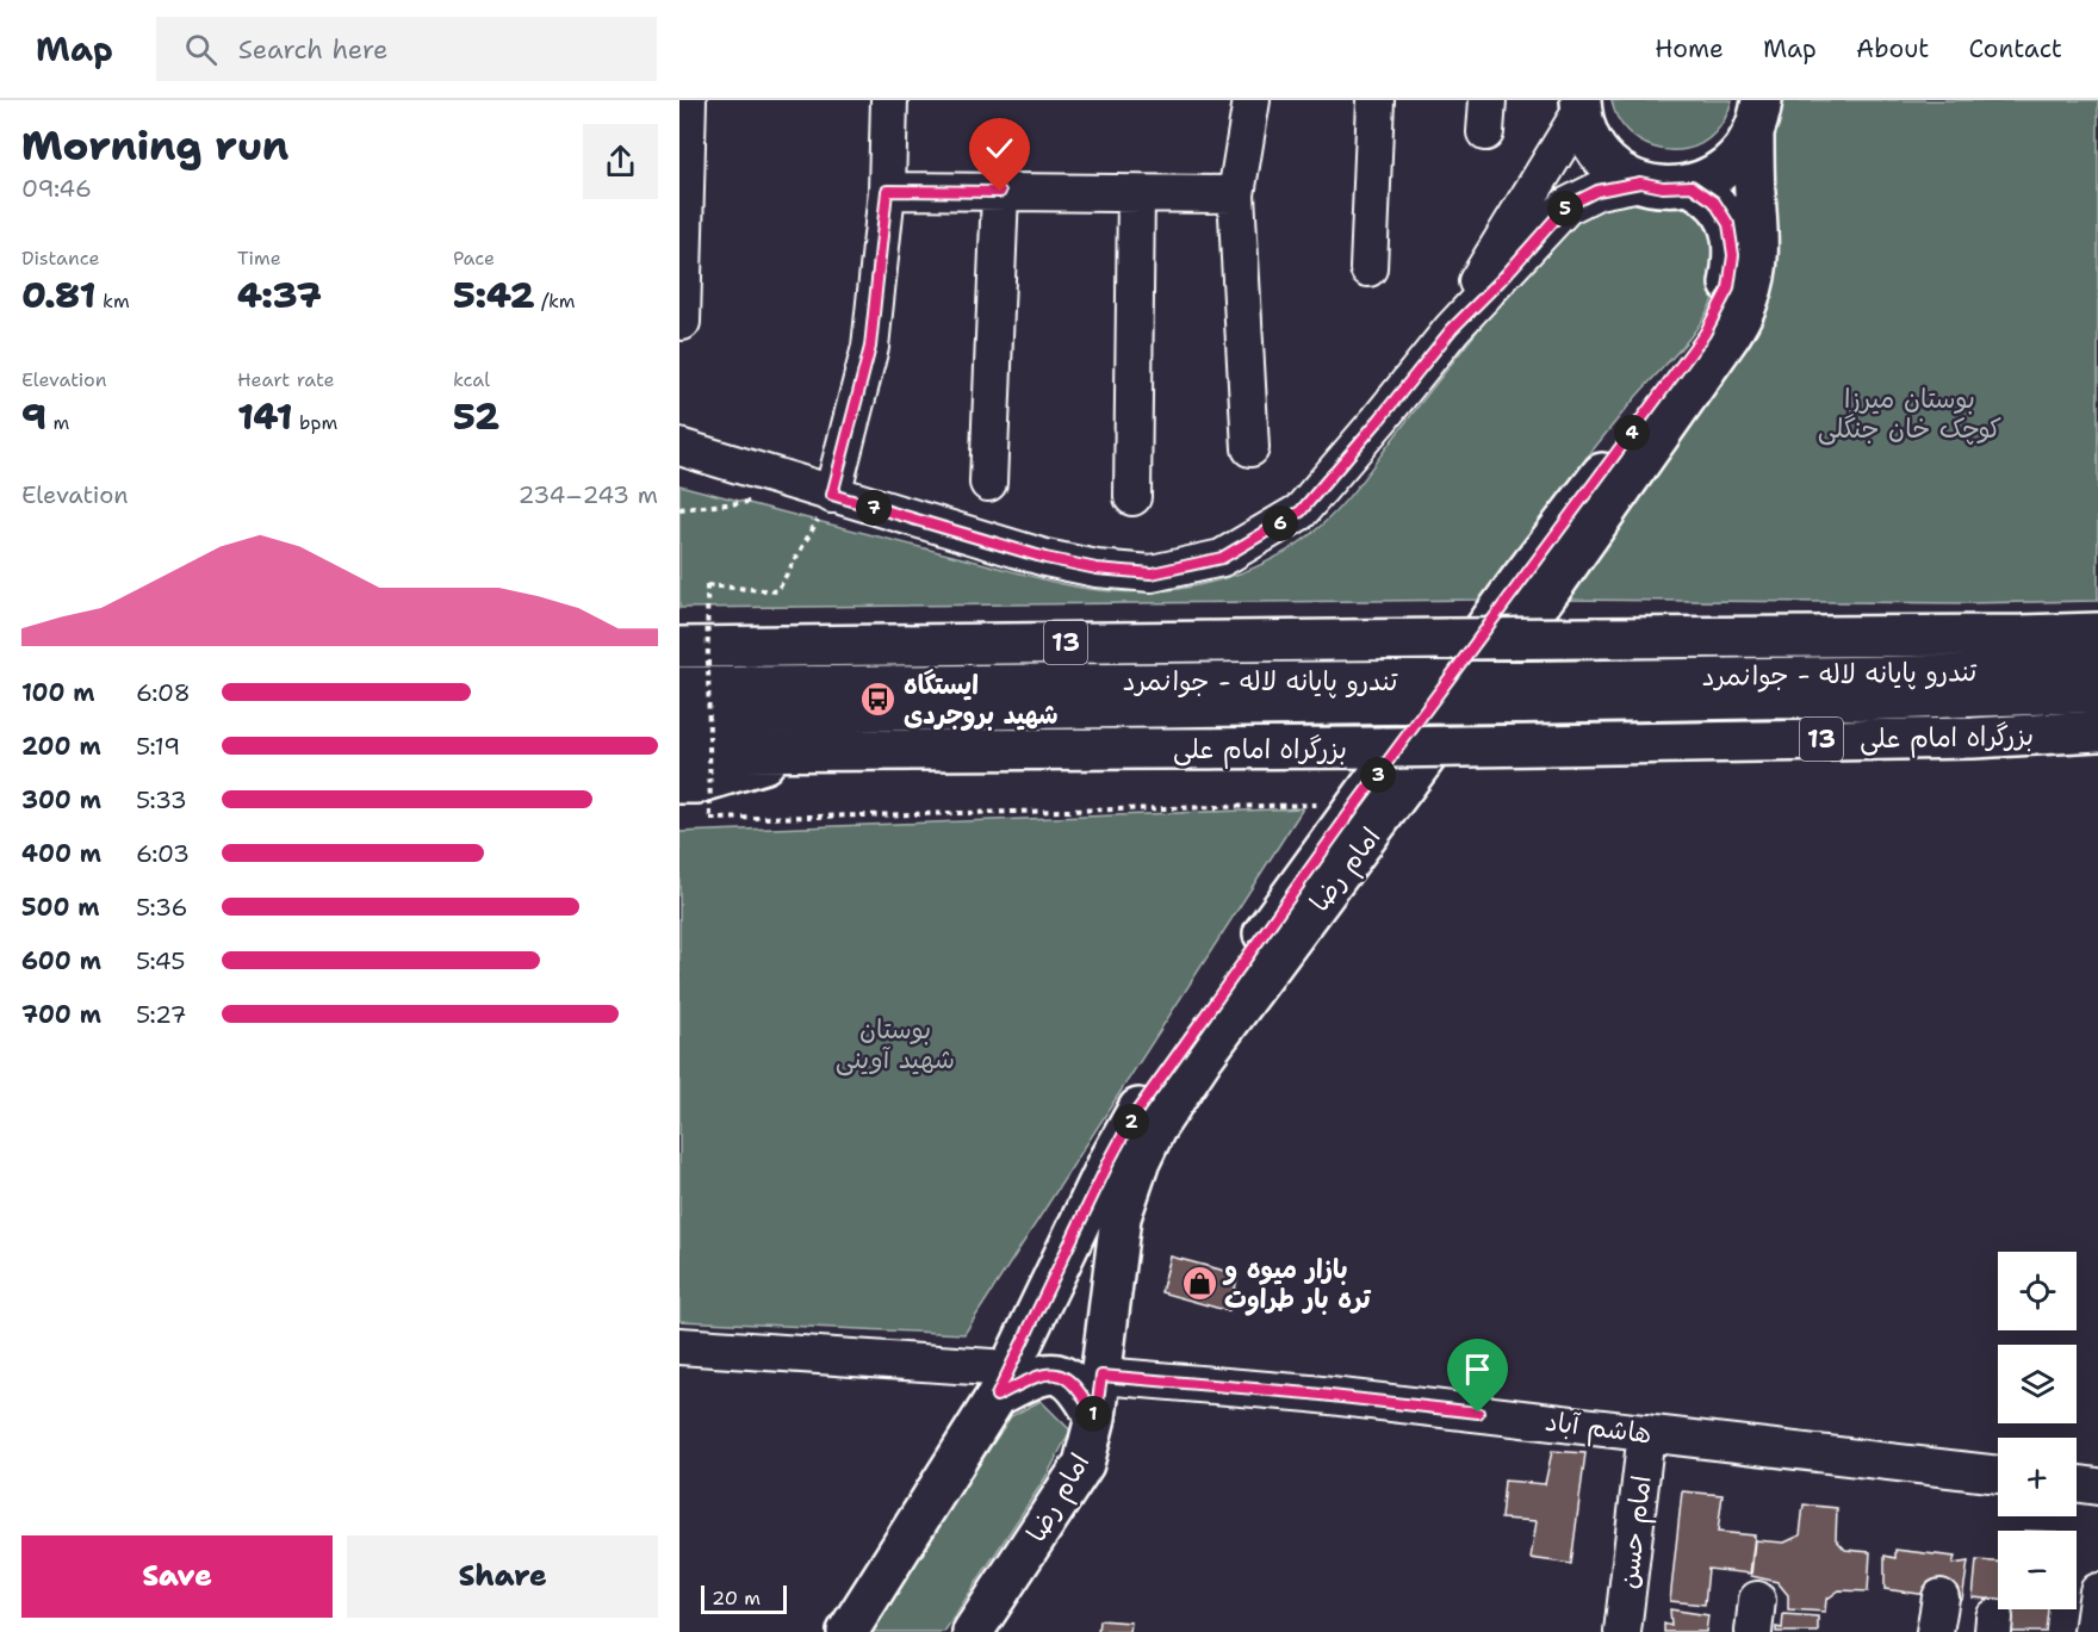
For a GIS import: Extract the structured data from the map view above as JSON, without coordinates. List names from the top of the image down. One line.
{"streets":{"main road":["13","بزرگراه امام علی","امام رضا"],"street":["تندرو پایانه لاله - جوانمرد","هاشم آباد","امام حسن"]},"crossings":[["امام رضا","هاشم آباد"],["هاشم آباد","امام حسن"]],"parks":["بوستان میرزا کوچک خان جنگلی","بوستان شهید آوینی"],"places":{"bus stop":["ایستگاه شهید بروجردی"],"shop":["بازار میوه و تره‌ بار طراوت"]},"scale_bar":"20 m","page":{"header":"Map","search":"Search here","nav":["Home","Map","About","Contact"],"heading":["Morning run","09:46"],"pins":["5","4","7","6","3","2","1"],"stats":[["Distance","0.81 km"],["Time","4:37"],["Pace","5:42 /km"],["Elevation","9 m"],["Heart rate","141 bpm"],["kcal","52"]],"chart":["Elevation","234–243 m"],"list":[{"name":"100 m","note":"6:08"},{"name":"200 m","note":"5:19"},{"name":"300 m","note":"5:33"},{"name":"400 m","note":"6:03"},{"name":"500 m","note":"5:36"},{"name":"600 m","note":"5:45"},{"name":"700 m","note":"5:27"}],"map_buttons":["+","−"],"buttons":["Save","Share"],"scale":"20 m"}}
